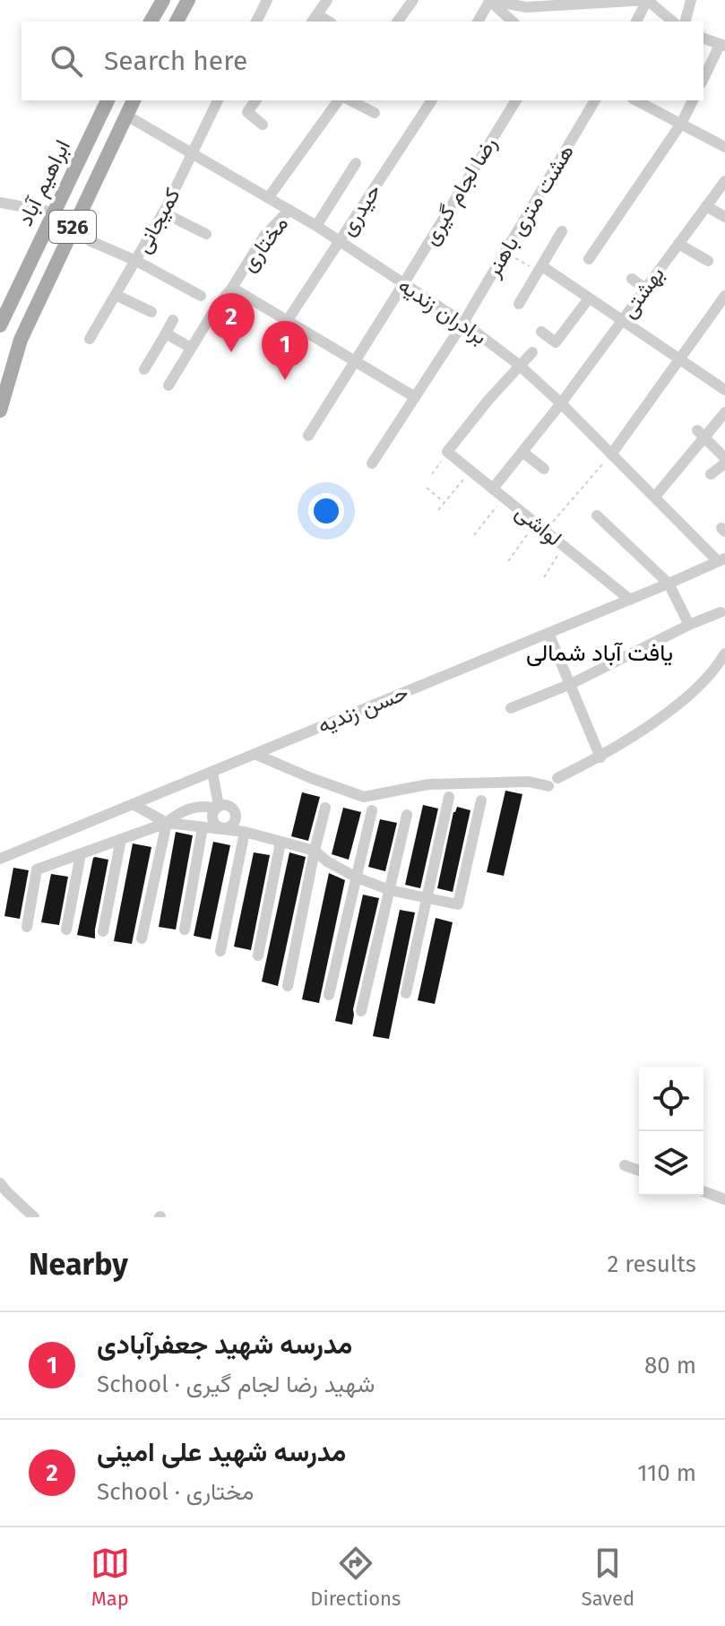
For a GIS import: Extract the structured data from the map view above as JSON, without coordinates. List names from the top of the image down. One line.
{"streets":{"main road":["ابراهیم آباد","526"],"street":["رضا لجام گیری","حیدری","هشت متری باهنر","کمیجانی","مختاری","بهشتی","برادران زندیه","لواشی","حسن زندیه"]},"crossings":[["ابراهیم آباد","برادران زندیه"],["رضا لجام گیری","برادران زندیه"],["حیدری","برادران زندیه"],["هشت متری باهنر","برادران زندیه"],["کمیجانی","برادران زندیه"],["مختاری","برادران زندیه"],["بهشتی","برادران زندیه"],["بهشتی","لواشی"],["برادران زندیه","حسن زندیه"],["لواشی","حسن زندیه"]],"districts":["یافت آباد شمالی"],"page":{"search":"Search here","pins":["2","1"],"heading":["Nearby","2 results"],"list":[{"mark":"1","name":"مدرسه شهید جعفرآبادی","note":"School · شهید رضا لجام گیری","value":"80 m"},{"mark":"2","name":"مدرسه شهید علی امینی","note":"School · مختاری","value":"110 m"}],"nav":["Map","Directions","Saved"]}}
